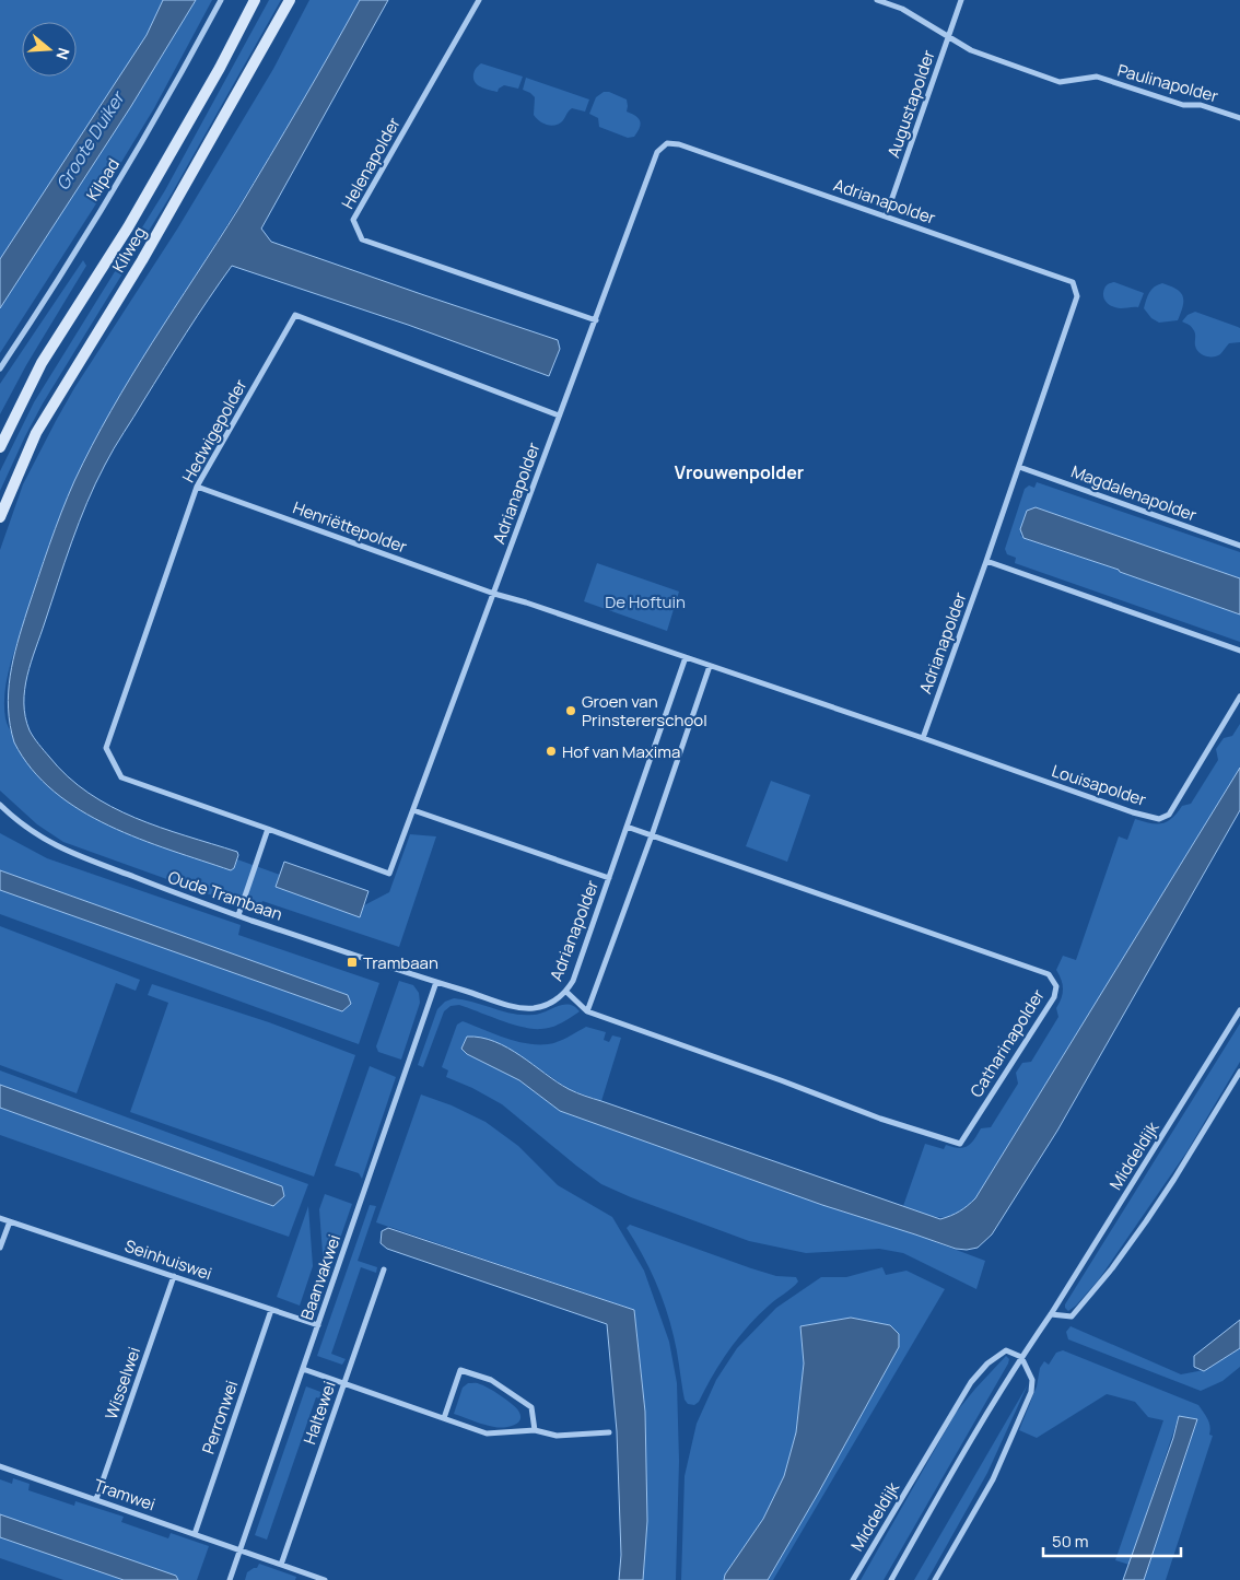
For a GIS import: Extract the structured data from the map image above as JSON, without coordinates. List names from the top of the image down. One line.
{"streets":{"main road":["Kilweg"],"street":["Paulinapolder","Augustapolder","Helenapolder","Kilpad","Adrianapolder","Hedwigepolder","Magdalenapolder","Henriëttepolder","Louisapolder","Oude Trambaan","Catharinapolder","Middeldijk","Seinhuiswei","Baanvakwei","Wisselwei","Haltewei","Perronwei","Tramwei"]},"crossings":[["Paulinapolder","Augustapolder"],["Augustapolder","Adrianapolder"],["Helenapolder","Adrianapolder"],["Adrianapolder","Hedwigepolder"],["Adrianapolder","Magdalenapolder"],["Adrianapolder","Henriëttepolder"],["Adrianapolder","Louisapolder"],["Adrianapolder","Oude Trambaan"],["Adrianapolder","Catharinapolder"],["Adrianapolder","Baanvakwei"],["Hedwigepolder","Henriëttepolder"],["Oude Trambaan","Baanvakwei"],["Seinhuiswei","Baanvakwei"],["Seinhuiswei","Wisselwei"],["Seinhuiswei","Perronwei"],["Baanvakwei","Tramwei"],["Wisselwei","Tramwei"],["Haltewei","Tramwei"],["Perronwei","Tramwei"]],"districts":["Vrouwenpolder"],"water":["Groote Duiker"],"parks":["De Hoftuin"],"places":{"other":["Groen van Prinstererschool","Hof van Maxima"],"transit":["Trambaan"]},"scale_bar":"50 m","north":"right"}
